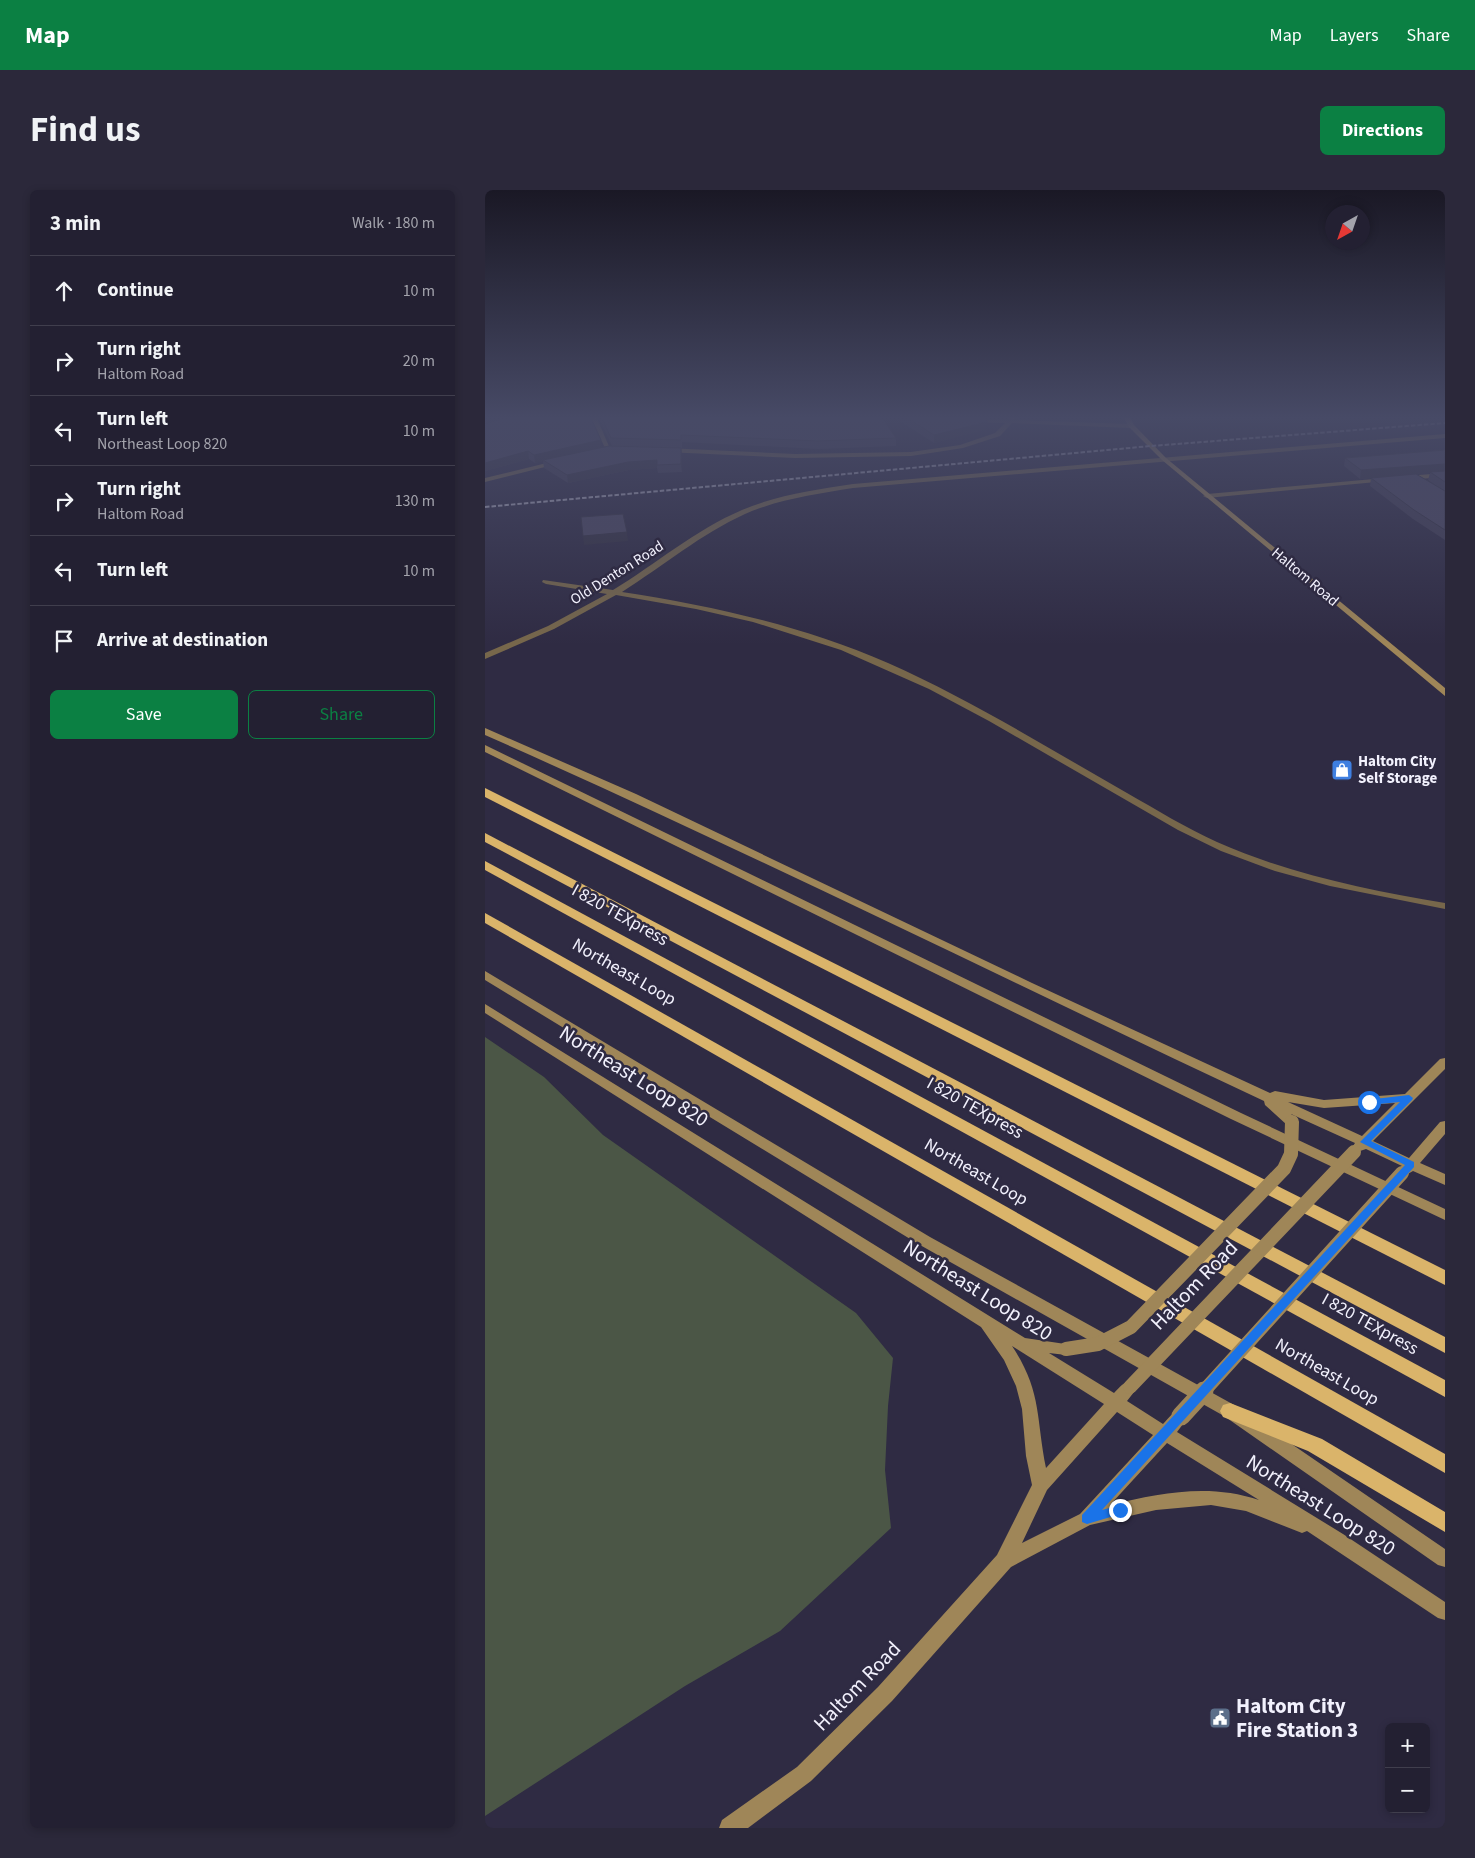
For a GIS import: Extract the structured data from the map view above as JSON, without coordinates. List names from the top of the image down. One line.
{"streets":{"highway":["I 820 TEXpress","Northeast Loop"],"main road":["Haltom Road","Northeast Loop 820"],"street":["Old Denton Road"]},"crossings":[["Haltom Road","Northeast Loop 820"]],"places":{"shop":["Haltom City Self Storage"],"public building":["Haltom City Fire Station 3"]},"north":"bottom left","page":{"header":"Map","nav":["Map","Layers","Share"],"title":"Find us","buttons":["Directions",["Save","Share"]],"heading":["3 min","Walk · 180 m"],"list":[["Continue","10 m"],["Turn right","Haltom Road","20 m"],["Turn left","Northeast Loop 820","10 m"],["Turn right","Haltom Road","130 m"],["Turn left","10 m"],"Arrive at destination"],"map_buttons":["+","−"]}}
